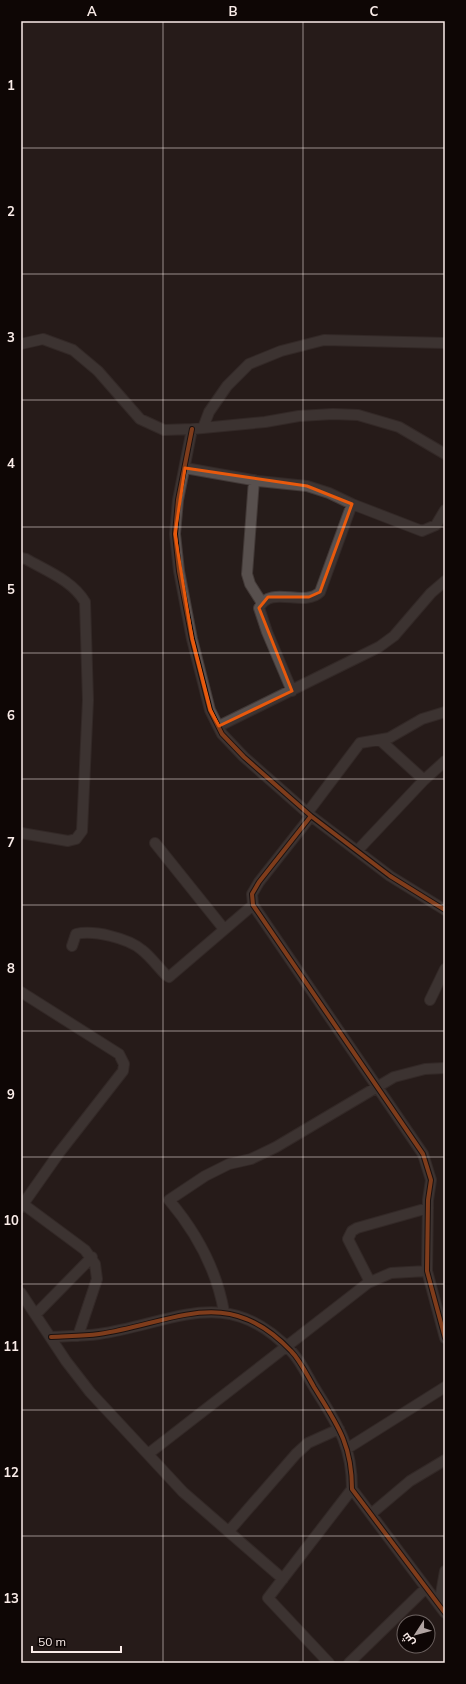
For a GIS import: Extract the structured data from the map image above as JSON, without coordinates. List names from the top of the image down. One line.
{"scale_bar":"50 m","north":"bottom left","grid":{"columns":["A","B","C"],"rows":["1","2","3","4","5","6","7","8","9","10","11","12","13"]}}
